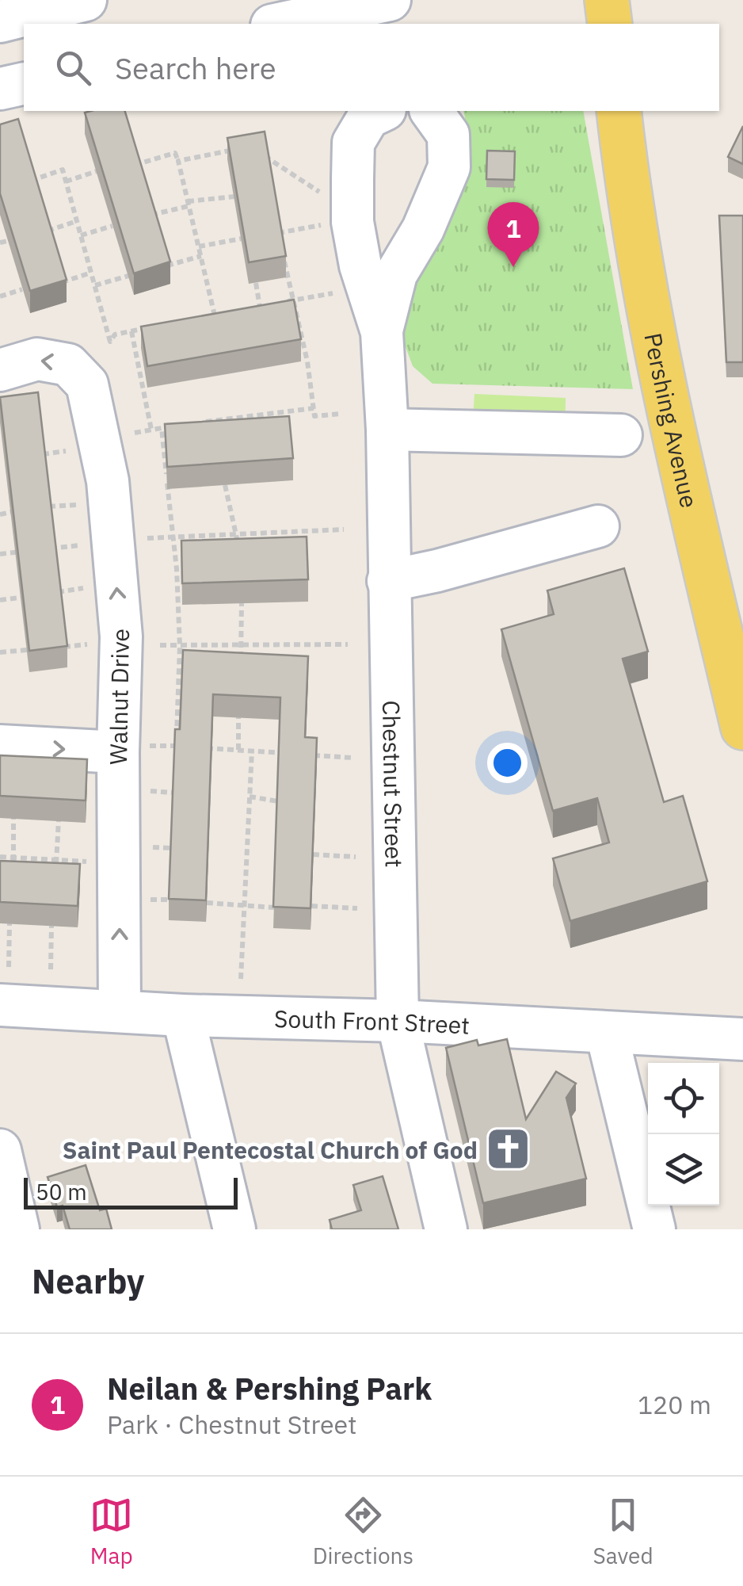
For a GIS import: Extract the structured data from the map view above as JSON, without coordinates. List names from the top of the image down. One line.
{"streets":{"main road":["Pershing Avenue"],"street":["Walnut Drive","Chestnut Street","South Front Street"]},"crossings":[["Walnut Drive","South Front Street"],["Chestnut Street","South Front Street"]],"one_way":["Walnut Drive"],"places":{"church":["Saint Paul Pentecostal Church of God"]},"scale_bar":"50 m","page":{"search":"Search here","pins":"1","scale":"50 m","heading":"Nearby","list":[{"mark":"1","name":"Neilan & Pershing Park","note":"Park · Chestnut Street","value":"120 m"}],"nav":["Map","Directions","Saved"]}}
